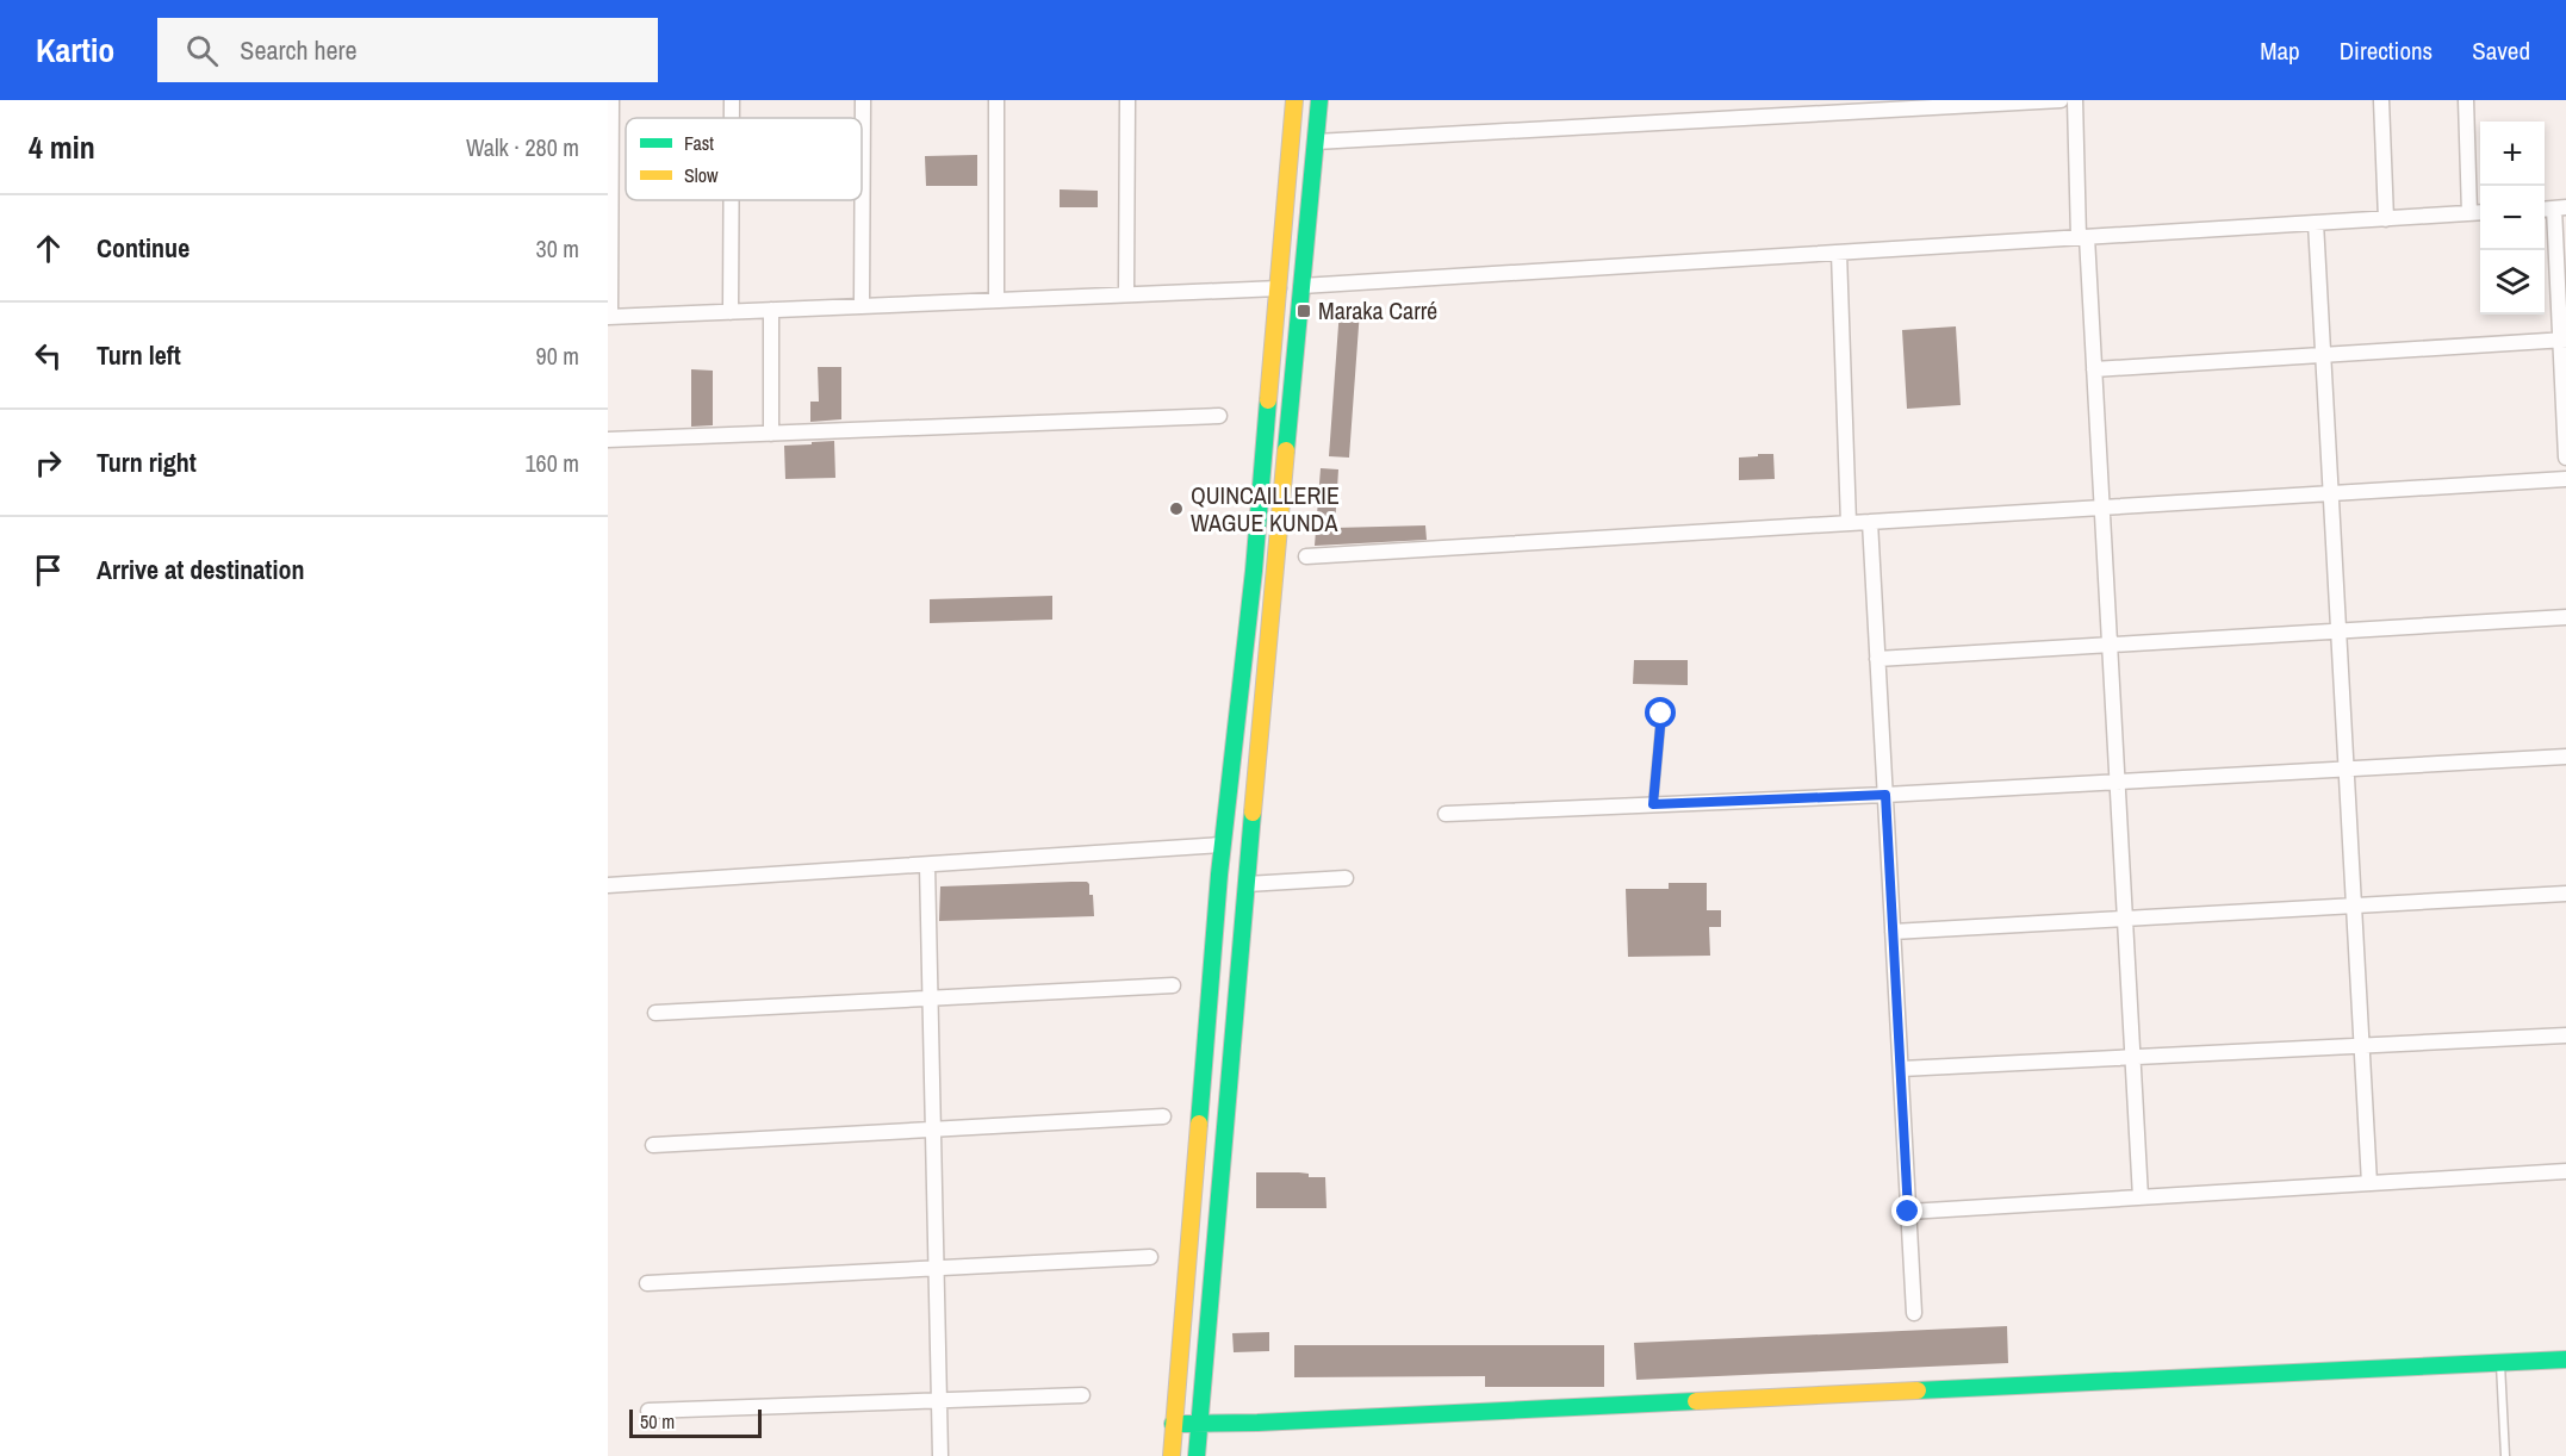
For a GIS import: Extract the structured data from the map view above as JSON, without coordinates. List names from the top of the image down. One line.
{"places":{"transit":["Maraka Carré"],"other":["QUINCAILLERIE WAGUE KUNDA"]},"legend":["Fast","Slow"],"scale_bar":"50 m","page":{"header":"Kartio","search":"Search here","nav":["Map","Directions","Saved"],"heading":["4 min","Walk · 280 m"],"map_buttons":["+","−"],"list":[["Continue","30 m"],["Turn left","90 m"],["Turn right","160 m"],"Arrive at destination"],"scale":"50 m"}}
